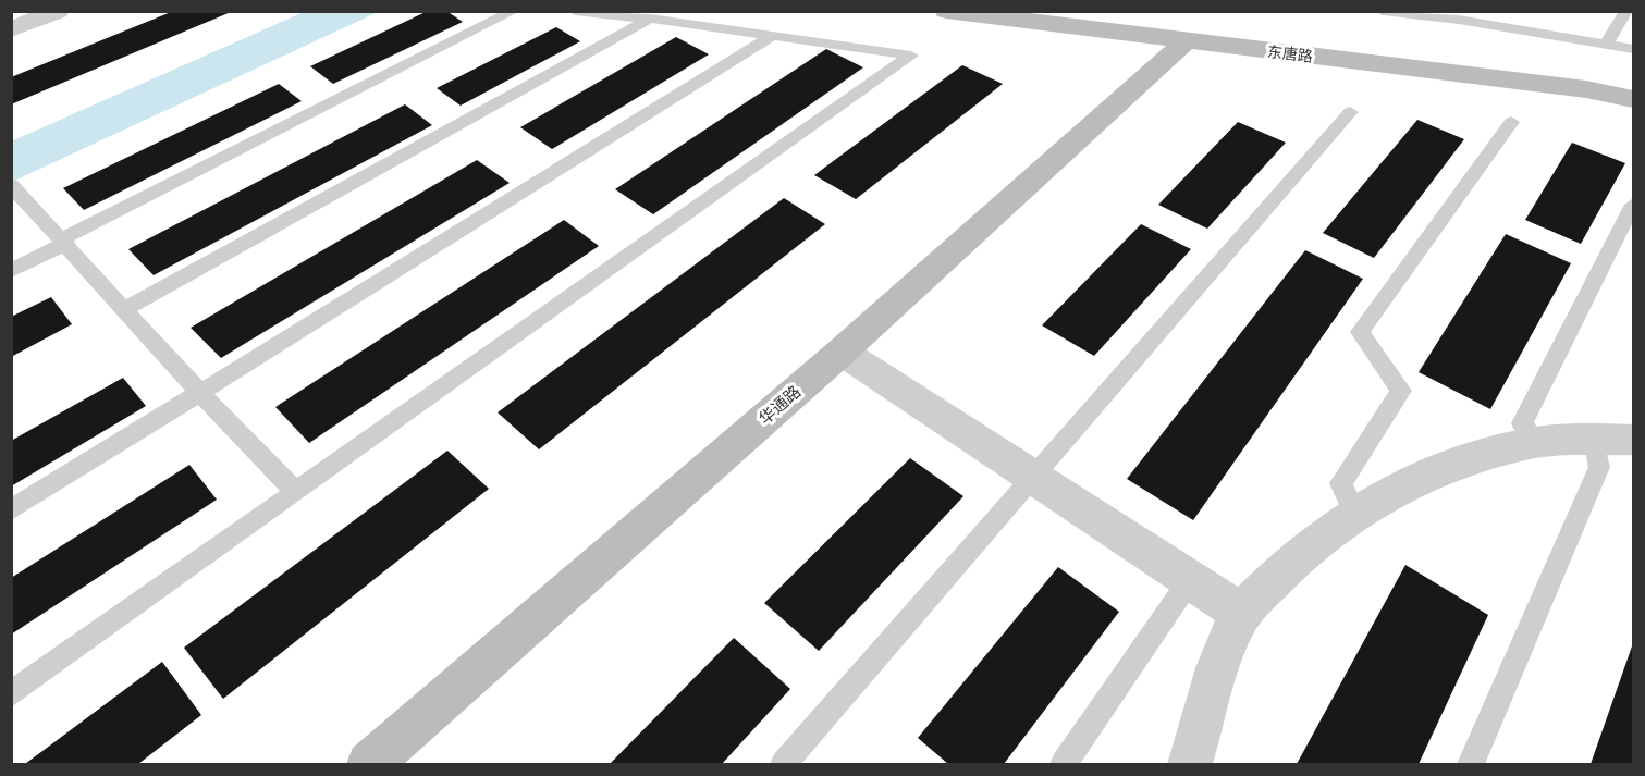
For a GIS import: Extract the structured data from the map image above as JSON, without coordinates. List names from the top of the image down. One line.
{"streets":{"street":["东唐路","华通路"]},"crossings":[["东唐路","华通路"]]}
